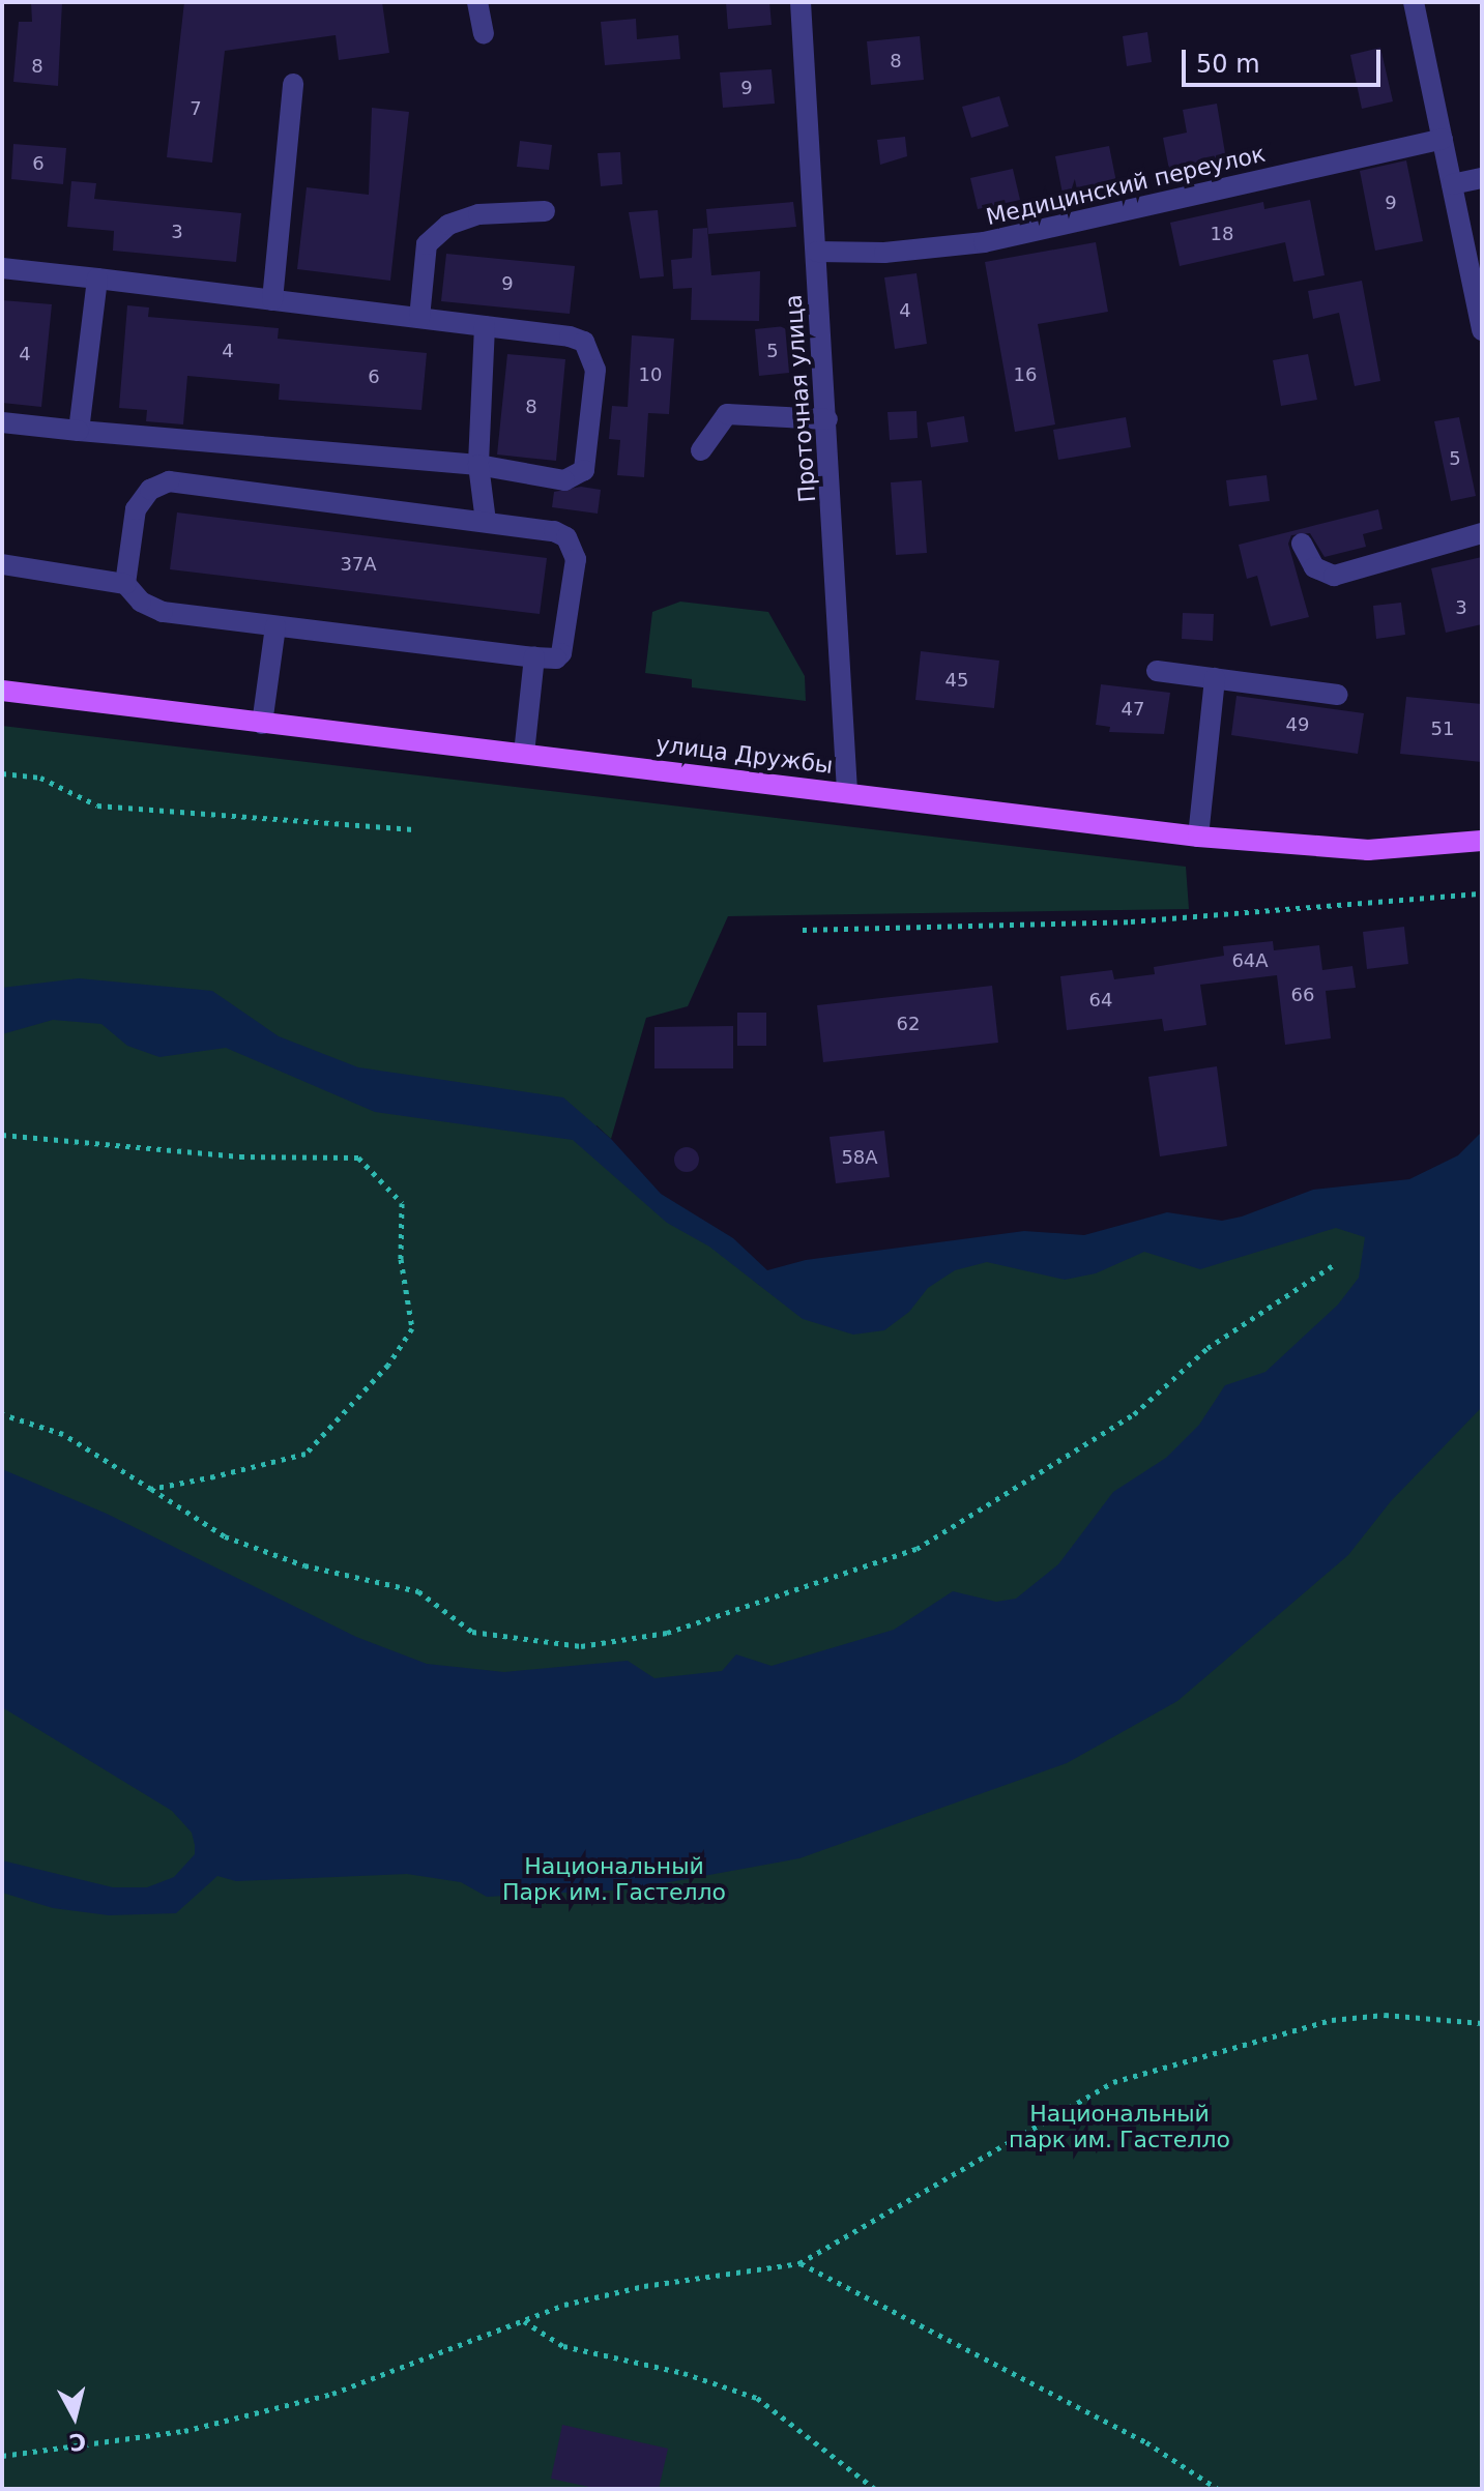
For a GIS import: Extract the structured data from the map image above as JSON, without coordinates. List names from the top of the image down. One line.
{"streets":{"main road":["улица Дружбы"],"street":["Медицинский переулок","Проточная улица"]},"crossings":[["Медицинский переулок","Проточная улица"],["Проточная улица","улица Дружбы"]],"parks":["Национальный Парк им. Гастелло","Национальный парк им. Гастелло"],"house_numbers":["8","8","9","7","6","9","3","18","9","4","4","5","4","10","16","6","8","5","37А","3","45","47","49","51","64А","66","64","62","58А"],"scale_bar":"50 m","north":"bottom"}
